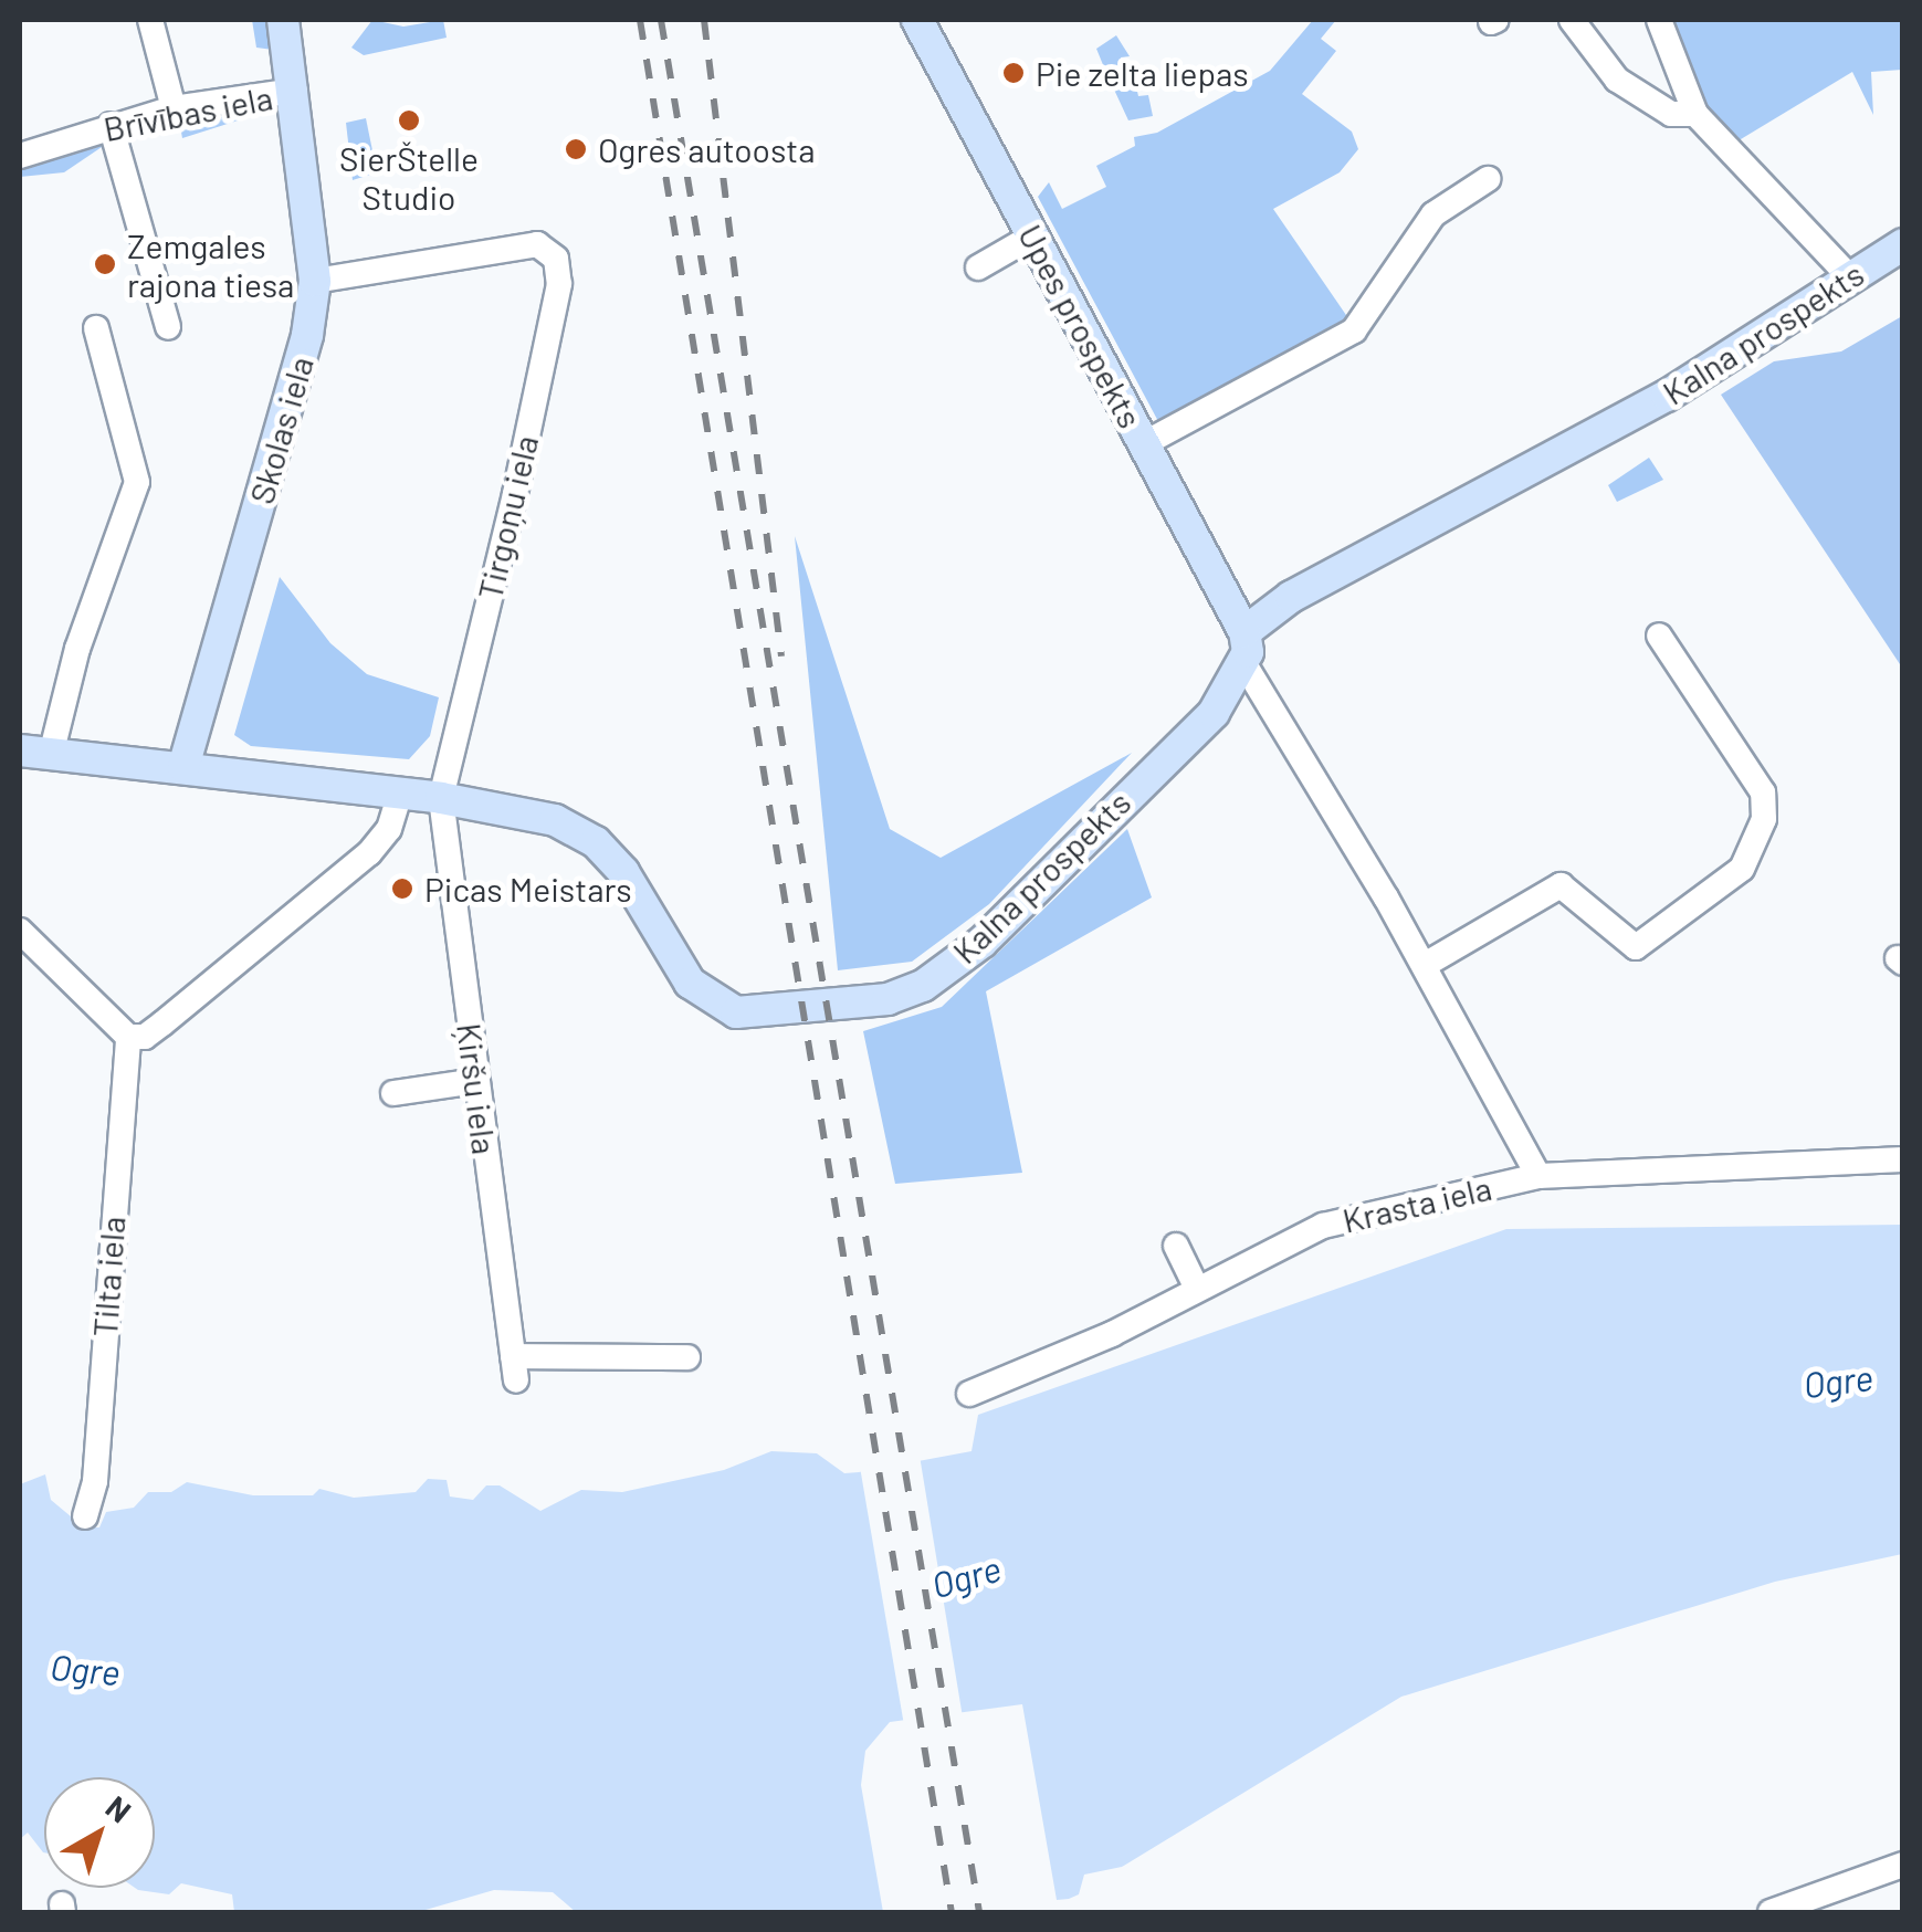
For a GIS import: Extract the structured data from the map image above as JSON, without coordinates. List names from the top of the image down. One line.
{"streets":{"main road":["Upes prospekts","Kalna prospekts","Skolas iela"],"street":["Brīvības iela","Tirgoņu iela","Ķiršu iela","Krasta iela","Tilta iela"]},"crossings":[["Brīvības iela","Skolas iela"],["Upes prospekts","Kalna prospekts"],["Kalna prospekts","Skolas iela"],["Kalna prospekts","Tirgoņu iela"],["Kalna prospekts","Ķiršu iela"],["Skolas iela","Tirgoņu iela"],["Tirgoņu iela","Ķiršu iela"]],"water":["Ogre"],"places":["Pie zelta liepas","SierŠtelle Studio","Ogres autoosta","Zemgales rajona tiesa","Picas Meistars"],"north":"top right"}
